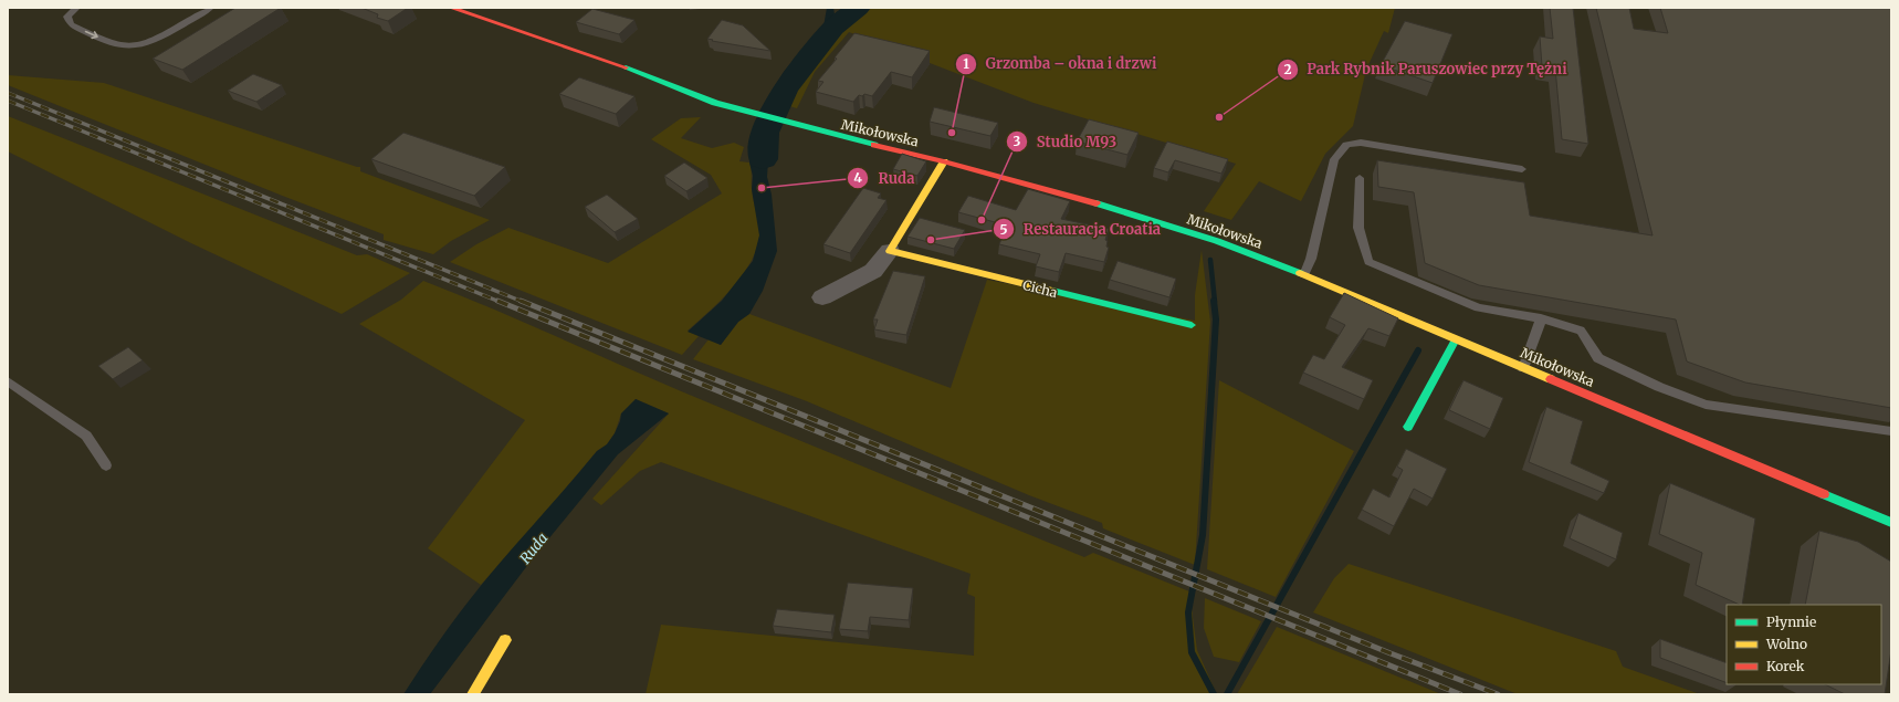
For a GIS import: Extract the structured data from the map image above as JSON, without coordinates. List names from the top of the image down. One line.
{"streets":{"main road":["Mikołowska","Cicha"]},"water":["Ruda"],"places":["Park Rybnik Paruszowiec przy Tężni","Grzomba – okna i drzwi","Ruda","Studio M93","Restauracja Croatia"],"legend":["Płynnie","Wolno","Korek"]}
